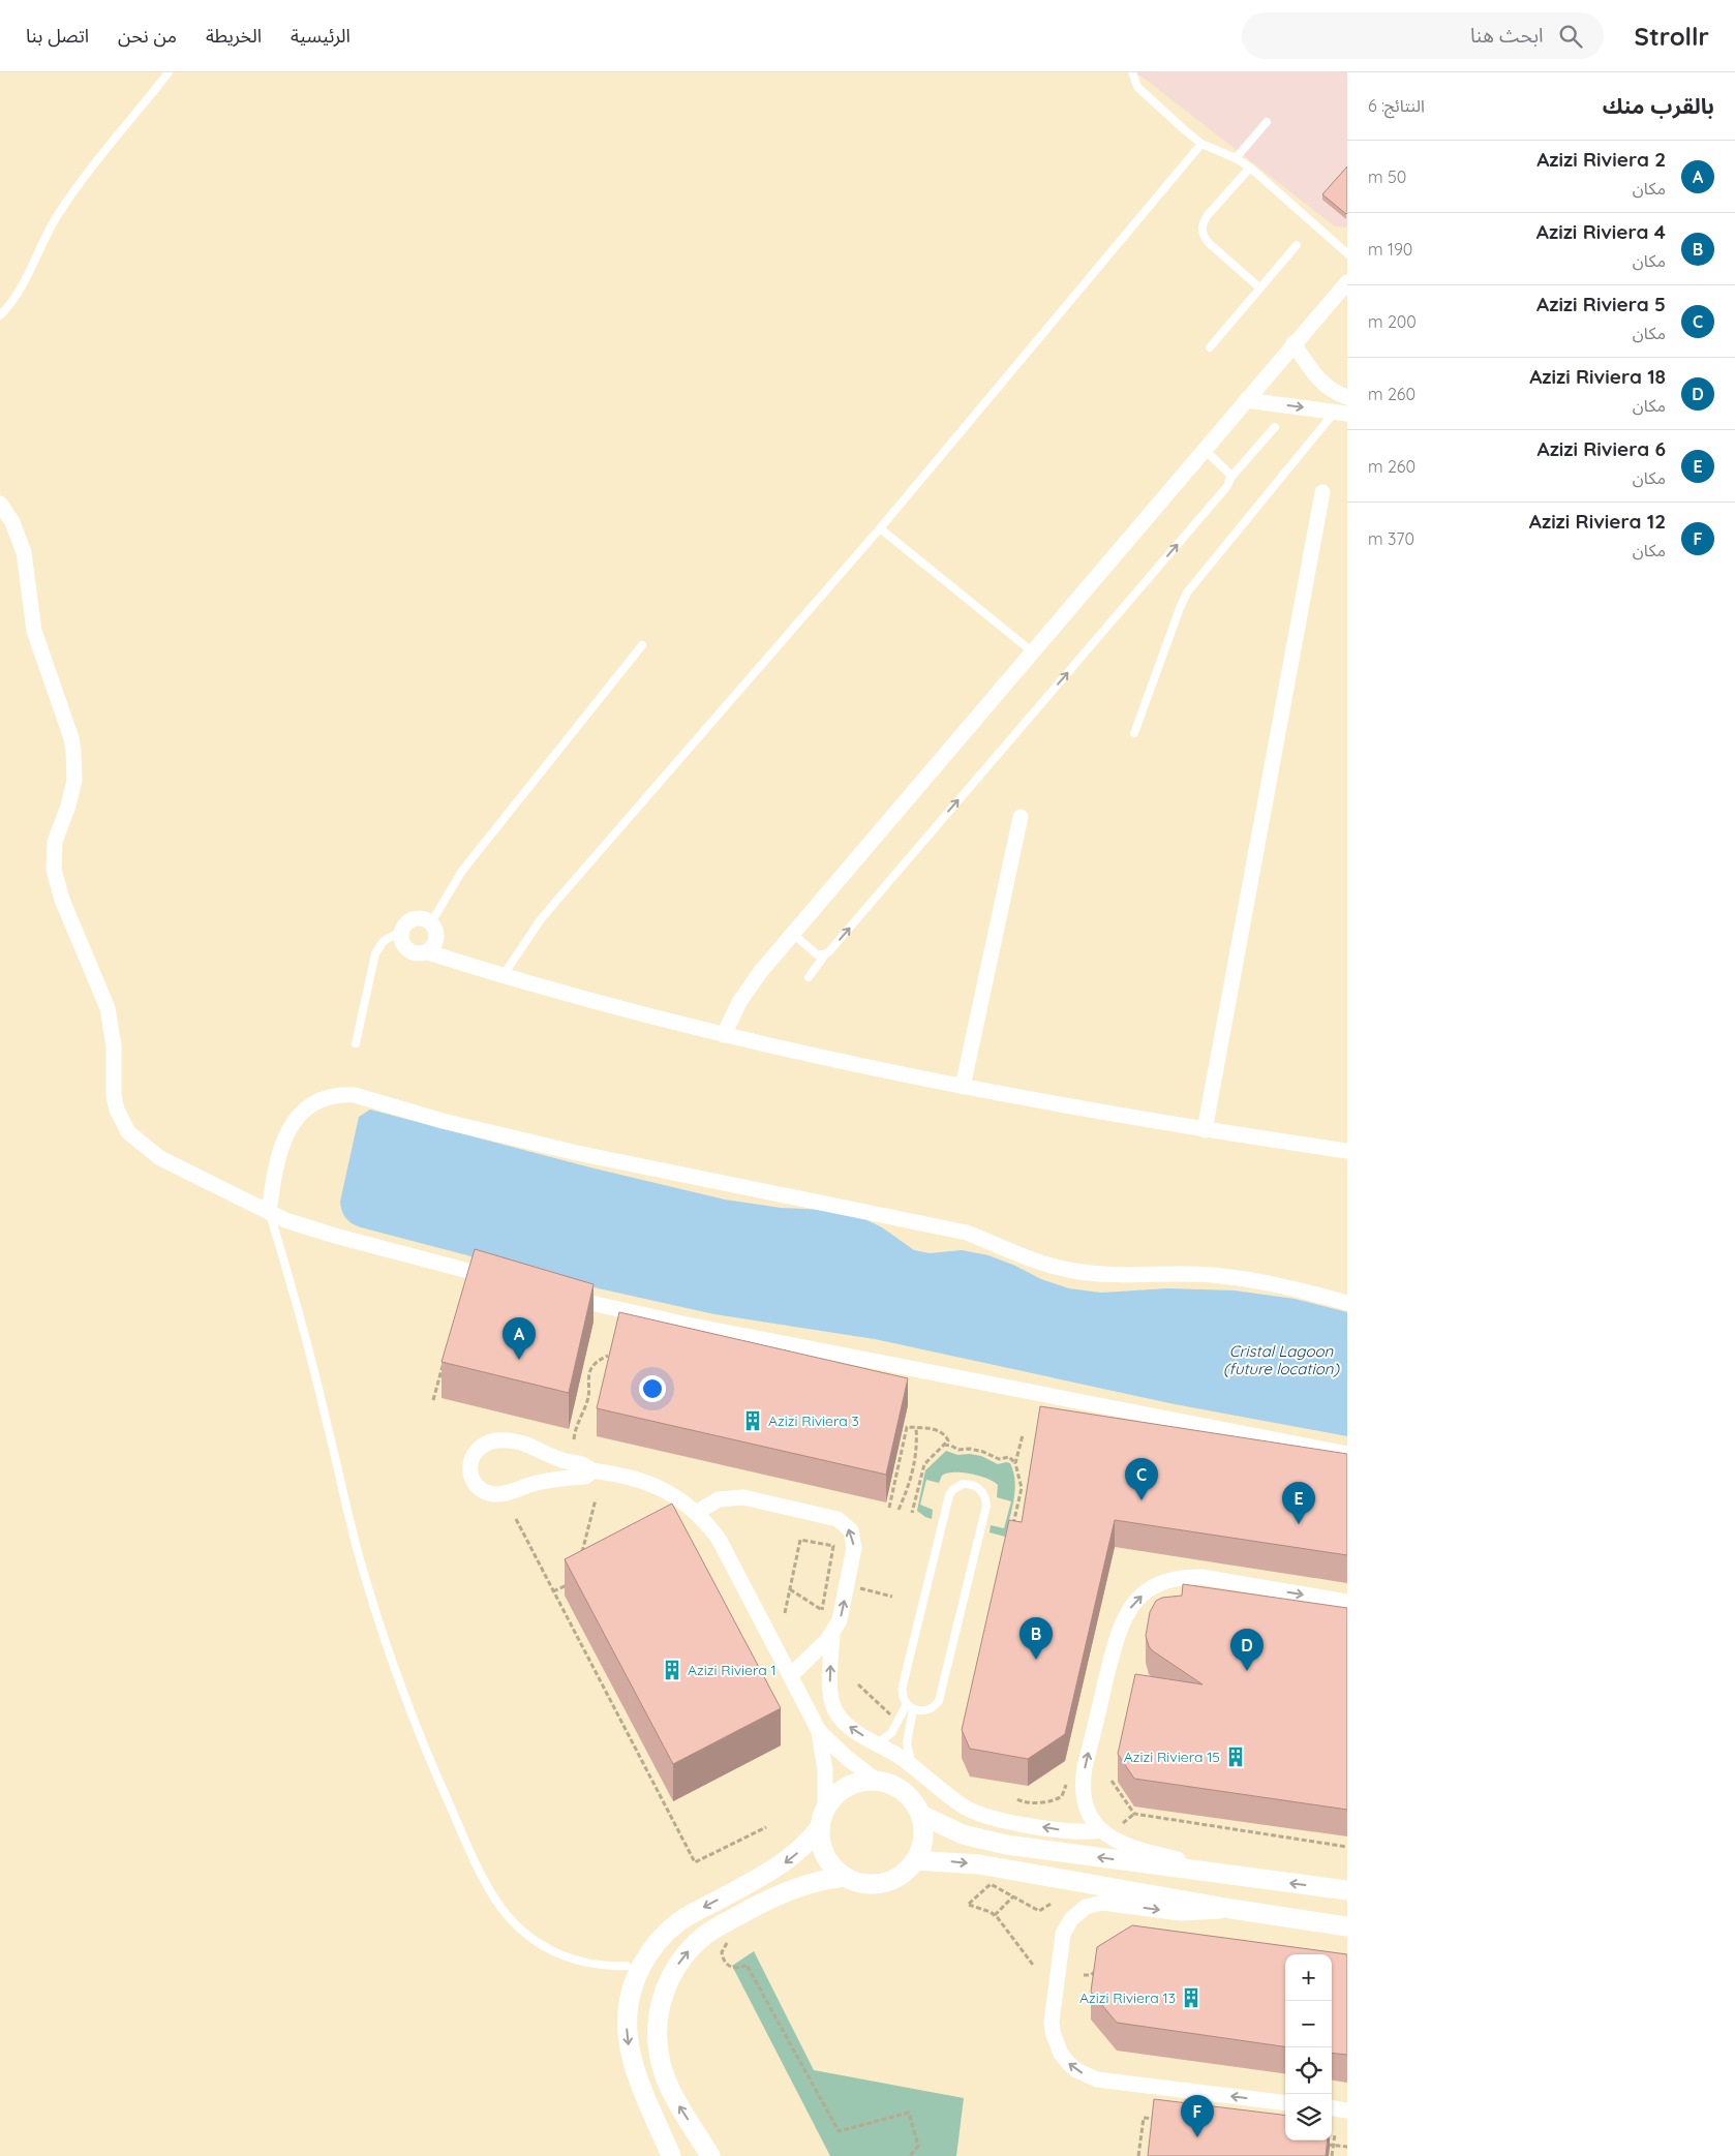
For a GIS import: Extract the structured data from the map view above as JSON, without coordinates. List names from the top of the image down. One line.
{"water":["Cristal Lagoon (future location)"],"places":{"building":["Azizi Riviera 3","Azizi Riviera 1","Azizi Riviera 15","Azizi Riviera 13"]},"page":{"header":"Strollr","search":"ابحث هنا","nav":["الرئيسية","الخريطة","من نحن","اتصل بنا"],"heading":["بالقرب منك","النتائج: 6"],"list":[{"mark":"A","name":"Azizi Riviera 2","note":"مكان","value":"50 m"},{"mark":"B","name":"Azizi Riviera 4","note":"مكان","value":"190 m"},{"mark":"C","name":"Azizi Riviera 5","note":"مكان","value":"200 m"},{"mark":"D","name":"Azizi Riviera 18","note":"مكان","value":"260 m"},{"mark":"E","name":"Azizi Riviera 6","note":"مكان","value":"260 m"},{"mark":"F","name":"Azizi Riviera 12","note":"مكان","value":"370 m"}],"pins":["A","C","E","B","D","F"],"map_buttons":["+","−"]}}
